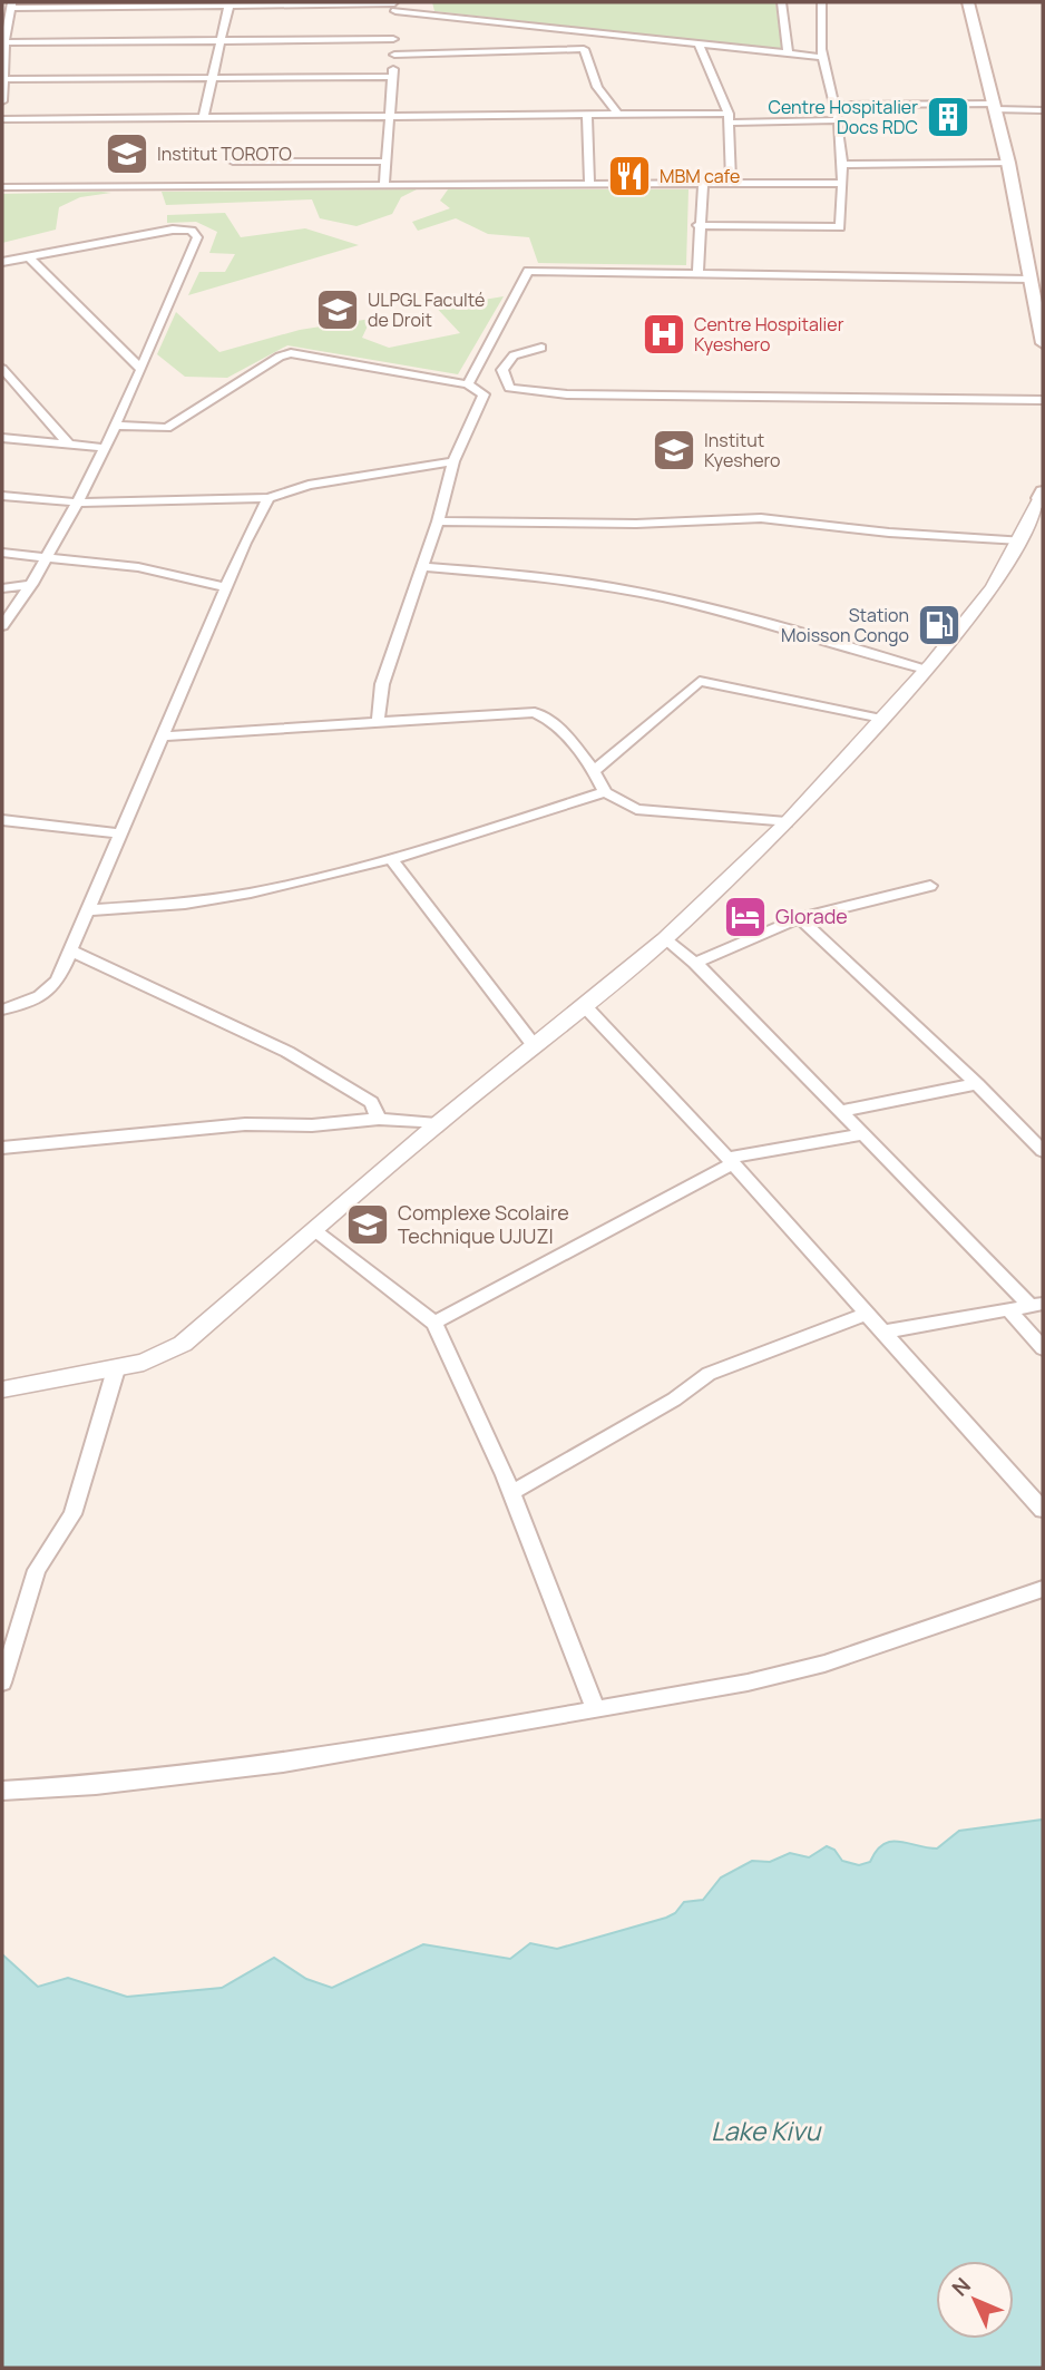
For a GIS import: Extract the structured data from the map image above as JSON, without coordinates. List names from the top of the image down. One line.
{"water":["Lake Kivu"],"places":{"building":["Centre Hospitalier Docs RDC"],"school or university":["Institut TOROTO","ULPGL Faculté de Droit","Institut Kyeshero","Complexe Scolaire Technique UJUZI"],"restaurant":["MBM cafe"],"hospital":["Centre Hospitalier Kyeshero"],"fuel station":["Station Moisson Congo"],"hotel":["Glorade"]},"north":"top left"}
